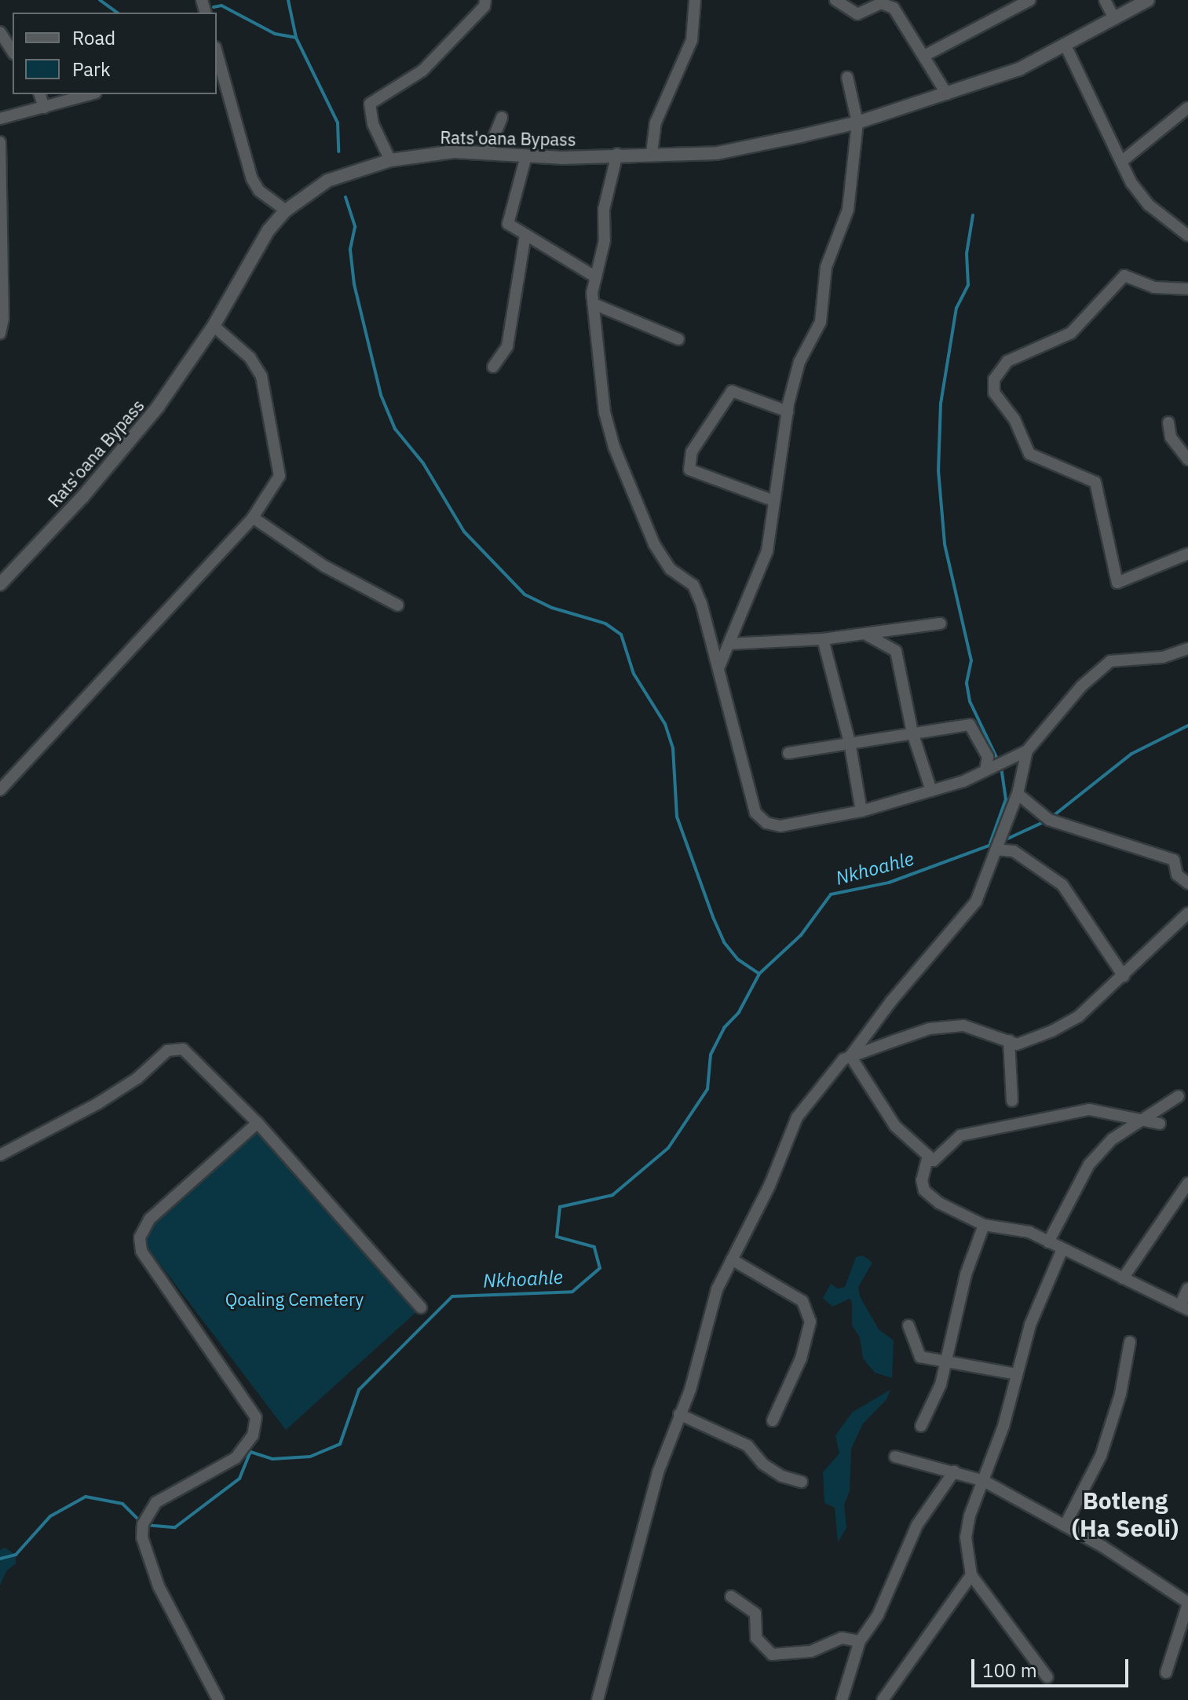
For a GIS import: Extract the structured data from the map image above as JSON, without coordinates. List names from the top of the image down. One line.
{"streets":{"street":["Rats'oana Bypass"]},"districts":["Botleng (Ha Seoli)"],"water":["Nkhoahle"],"parks":["Qoaling Cemetery"],"legend":["Road","Park"],"scale_bar":"100 m"}
